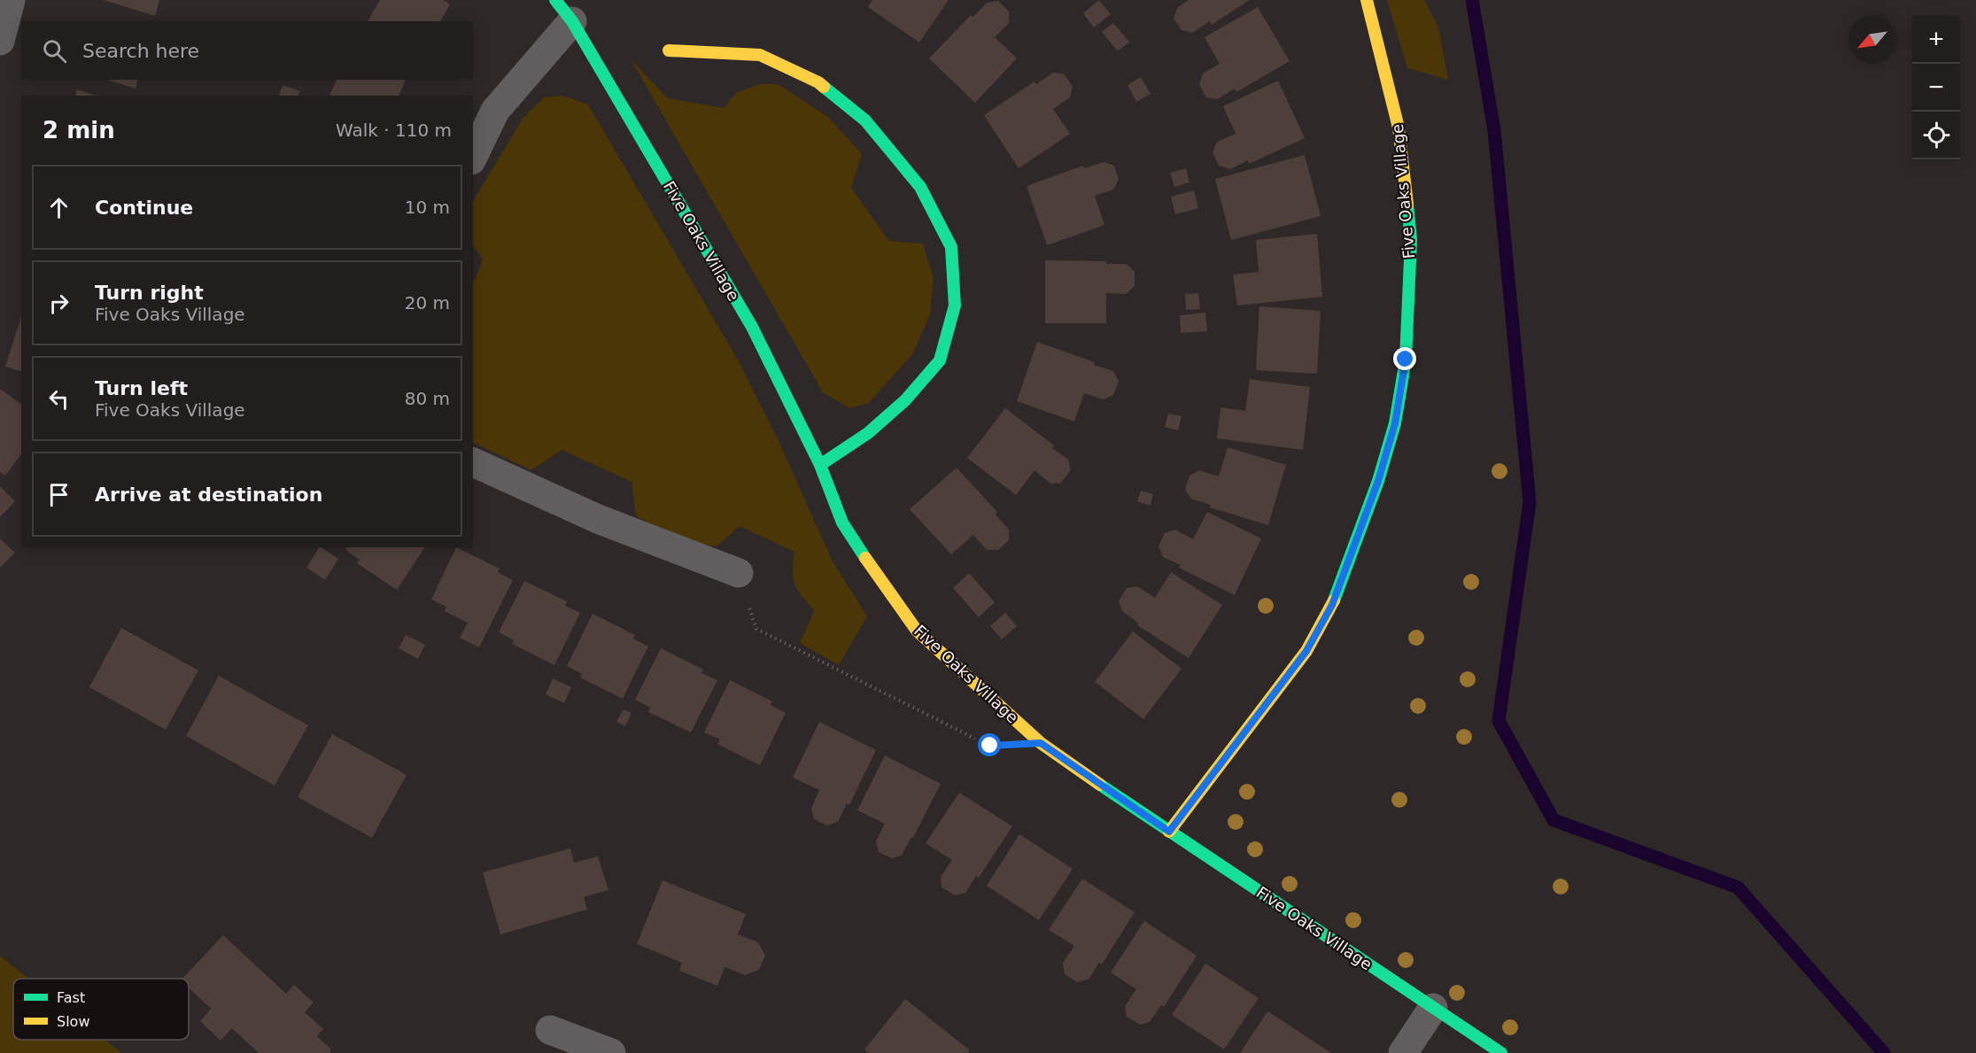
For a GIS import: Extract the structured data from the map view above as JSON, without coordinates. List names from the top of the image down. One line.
{"streets":{"street":["Five Oaks Village"]},"legend":["Fast","Slow"],"north":"bottom left","page":{"map_buttons":["+","−"],"search":"Search here","heading":["2 min","Walk · 110 m"],"list":[["Continue","10 m"],["Turn right","Five Oaks Village","20 m"],["Turn left","Five Oaks Village","80 m"],"Arrive at destination"]}}
